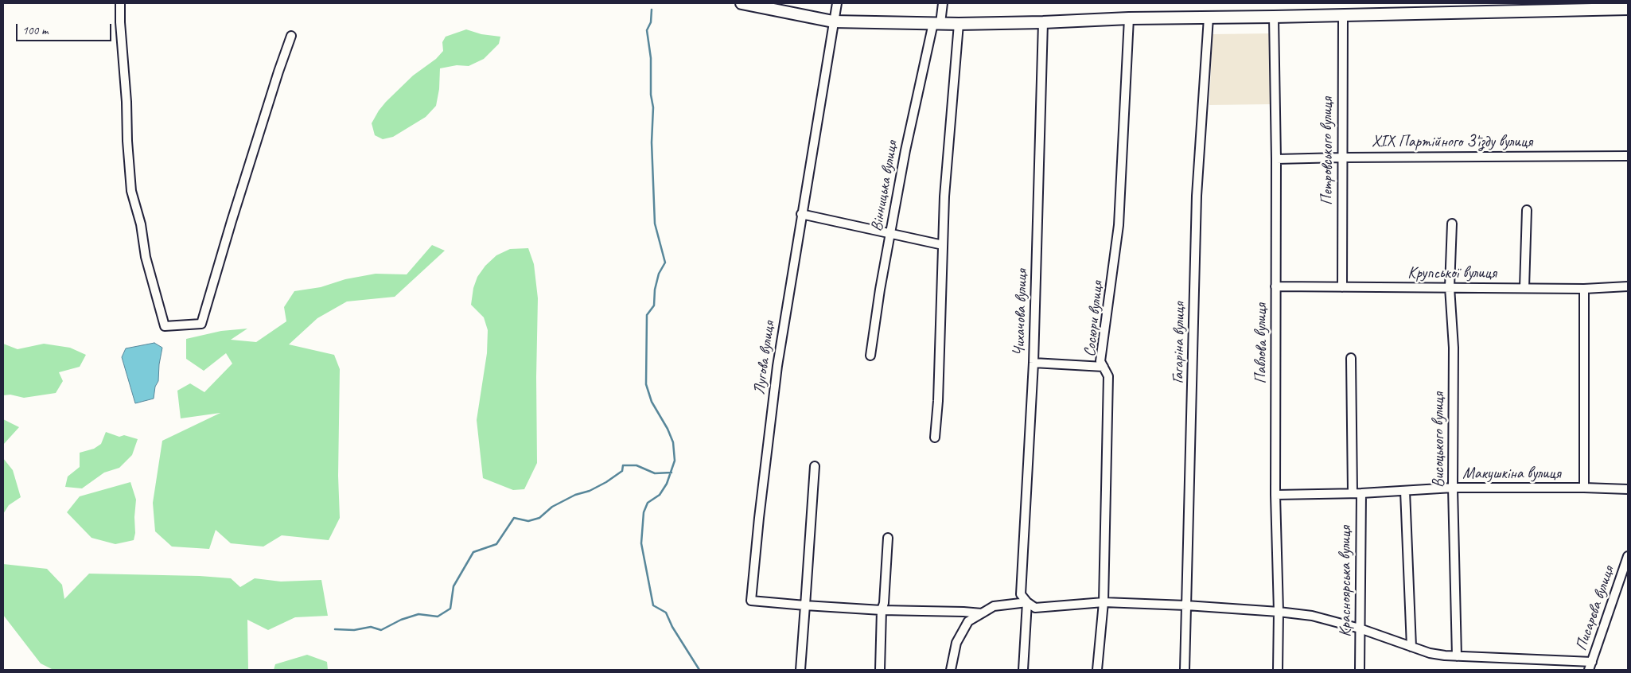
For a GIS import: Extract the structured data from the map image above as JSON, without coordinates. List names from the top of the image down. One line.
{"streets":{"street":["XIX Партійного З'їзду вулиця","Петровського вулиця","Вінницька вулиця","Крупської вулиця","Чихачова вулиця","Сосюри вулиця","Гагаріна вулиця","Павлова вулиця","Лугова вулиця","Висоцького вулиця","Макушкіна вулиця","Красноярська вулиця","Писарєва вулиця"]},"crossings":[["XIX Партійного З'їзду вулиця","Петровського вулиця"],["XIX Партійного З'їзду вулиця","Павлова вулиця"],["Петровського вулиця","Крупської вулиця"],["Крупської вулиця","Павлова вулиця"],["Крупської вулиця","Висоцького вулиця"],["Павлова вулиця","Макушкіна вулиця"],["Висоцького вулиця","Макушкіна вулиця"],["Макушкіна вулиця","Красноярська вулиця"]],"scale_bar":"100 m"}
